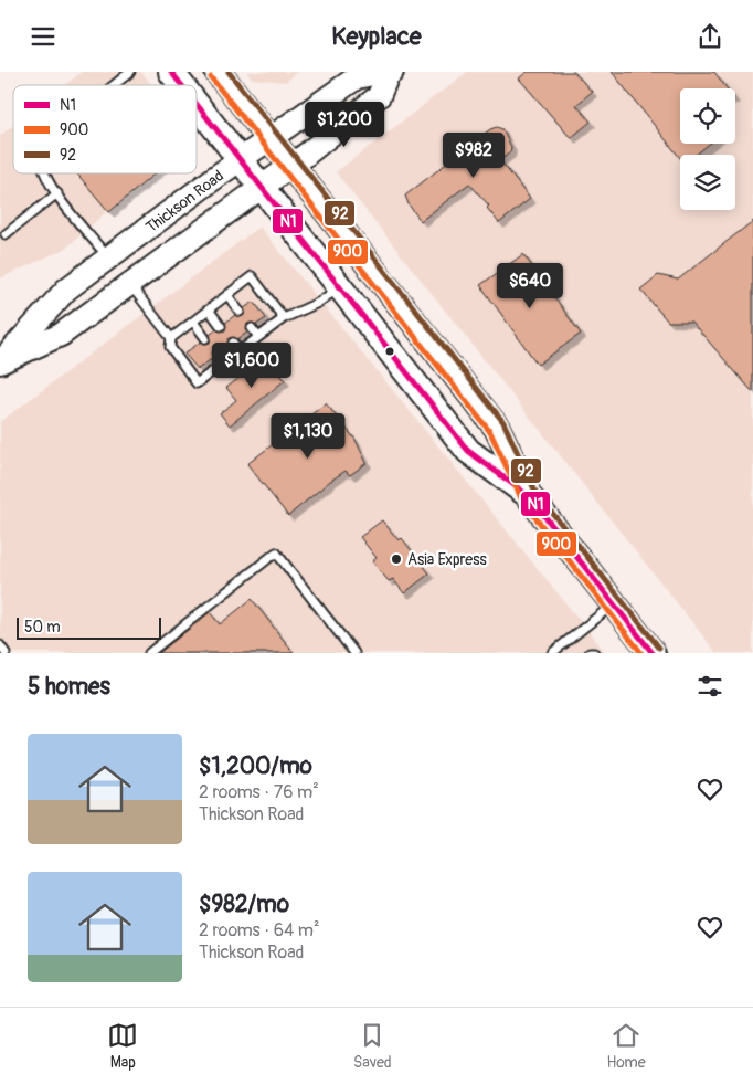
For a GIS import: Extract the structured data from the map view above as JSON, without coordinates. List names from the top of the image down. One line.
{"streets":{"main road":["Thickson Road"]},"places":["Asia Express"],"lines":["transit line N1","transit line 92","transit line 900"],"legend":["N1","900","92"],"scale_bar":"50 m","page":{"header":"Keyplace","price":["$1,200","$982","$640","$1,600","$1,130"],"scale":"50 m","heading":"5 homes","list":[{"name":"$1,200/mo","note":"2 rooms · 76 m² · Thickson Road"},{"name":"$982/mo","note":"2 rooms · 64 m² · Thickson Road"}],"tabs":["Map","Saved","Home"]}}
